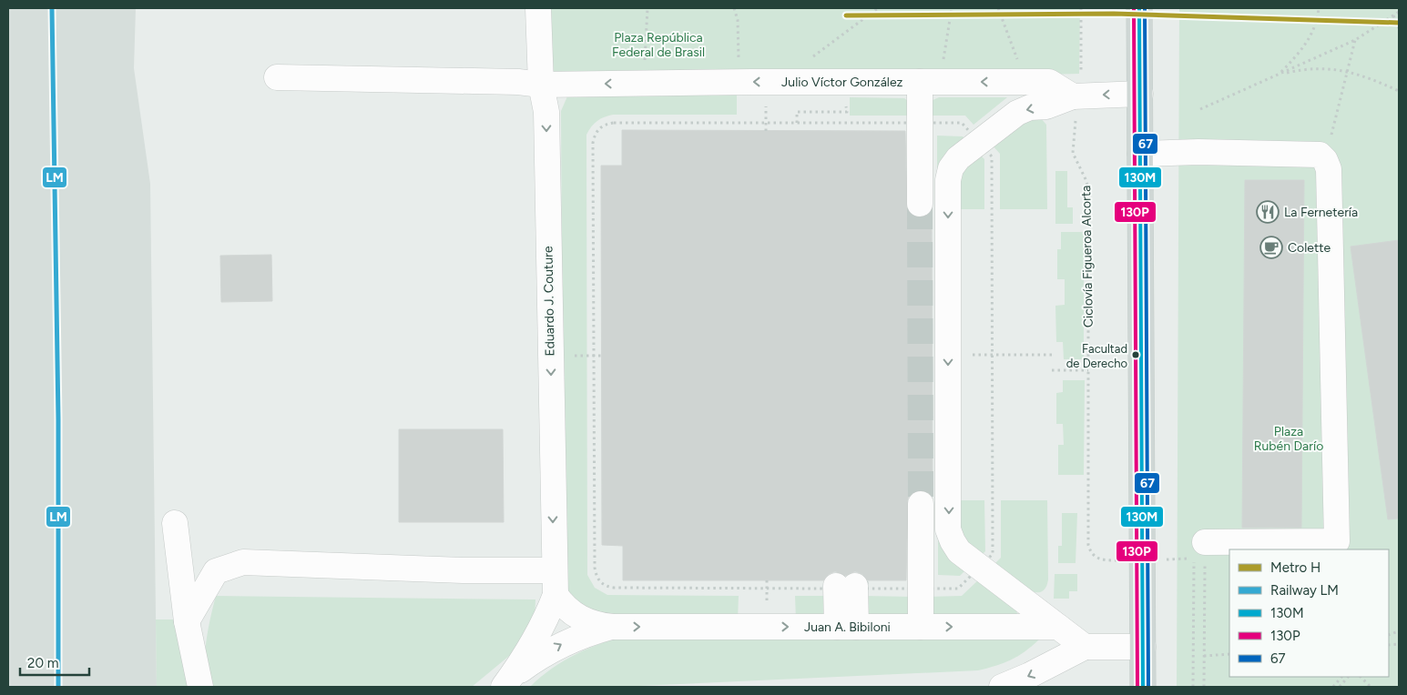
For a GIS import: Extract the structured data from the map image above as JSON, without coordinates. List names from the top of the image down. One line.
{"streets":{"street":["Julio Víctor González","Eduardo J. Couture","Juan A. Bibiloni"],"path":["Ciclovía Figueroa Alcorta"]},"crossings":[["Julio Víctor González","Eduardo J. Couture"],["Eduardo J. Couture","Juan A. Bibiloni"]],"one_way":["Julio Víctor González","Eduardo J. Couture","Juan A. Bibiloni"],"parks":["Plaza República Federal de Brasil","Plaza Rubén Darío"],"places":{"restaurant":["La Fernetería"],"cafe":["Colette"],"other":["Facultad de Derecho"]},"lines":["rail line LM","transit line 130M","transit line 130P","transit line 67","metro line H"],"legend":["Metro H","Railway LM","130M","130P","67"],"scale_bar":"20 m"}
